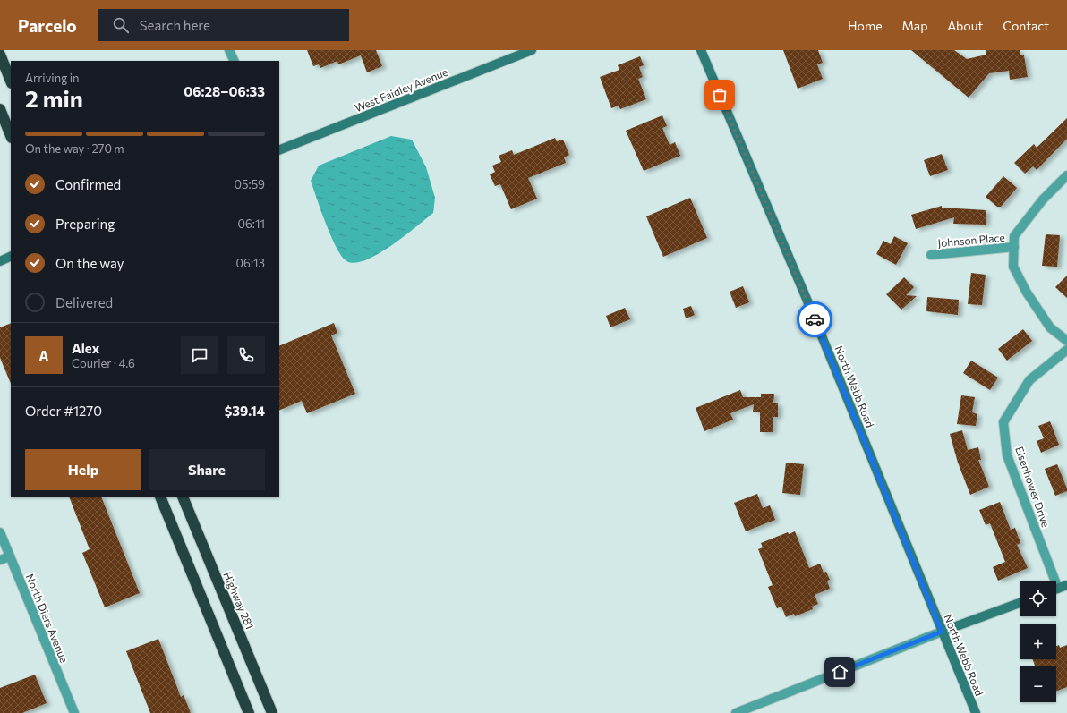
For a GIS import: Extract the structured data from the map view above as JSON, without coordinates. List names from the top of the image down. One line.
{"streets":{"highway":["Highway 281"],"main road":["West Faidley Avenue","North Webb Road"],"street":["Johnson Place","Eisenhower Drive","North Diers Avenue"]},"page":{"header":"Parcelo","search":"Search here","nav":["Home","Map","About","Contact"],"heading":["2 min","Arriving in","06:28–06:33"],"panel":["Alex","Courier · 4.6","Order #1270","$39.14"],"bar":"On the way · 270 m","list":[["Confirmed","05:59"],["Preparing","06:11"],["On the way","06:13"],"Delivered"],"round":"A","buttons":["Help","Share"],"map_buttons":["+","−"]}}
